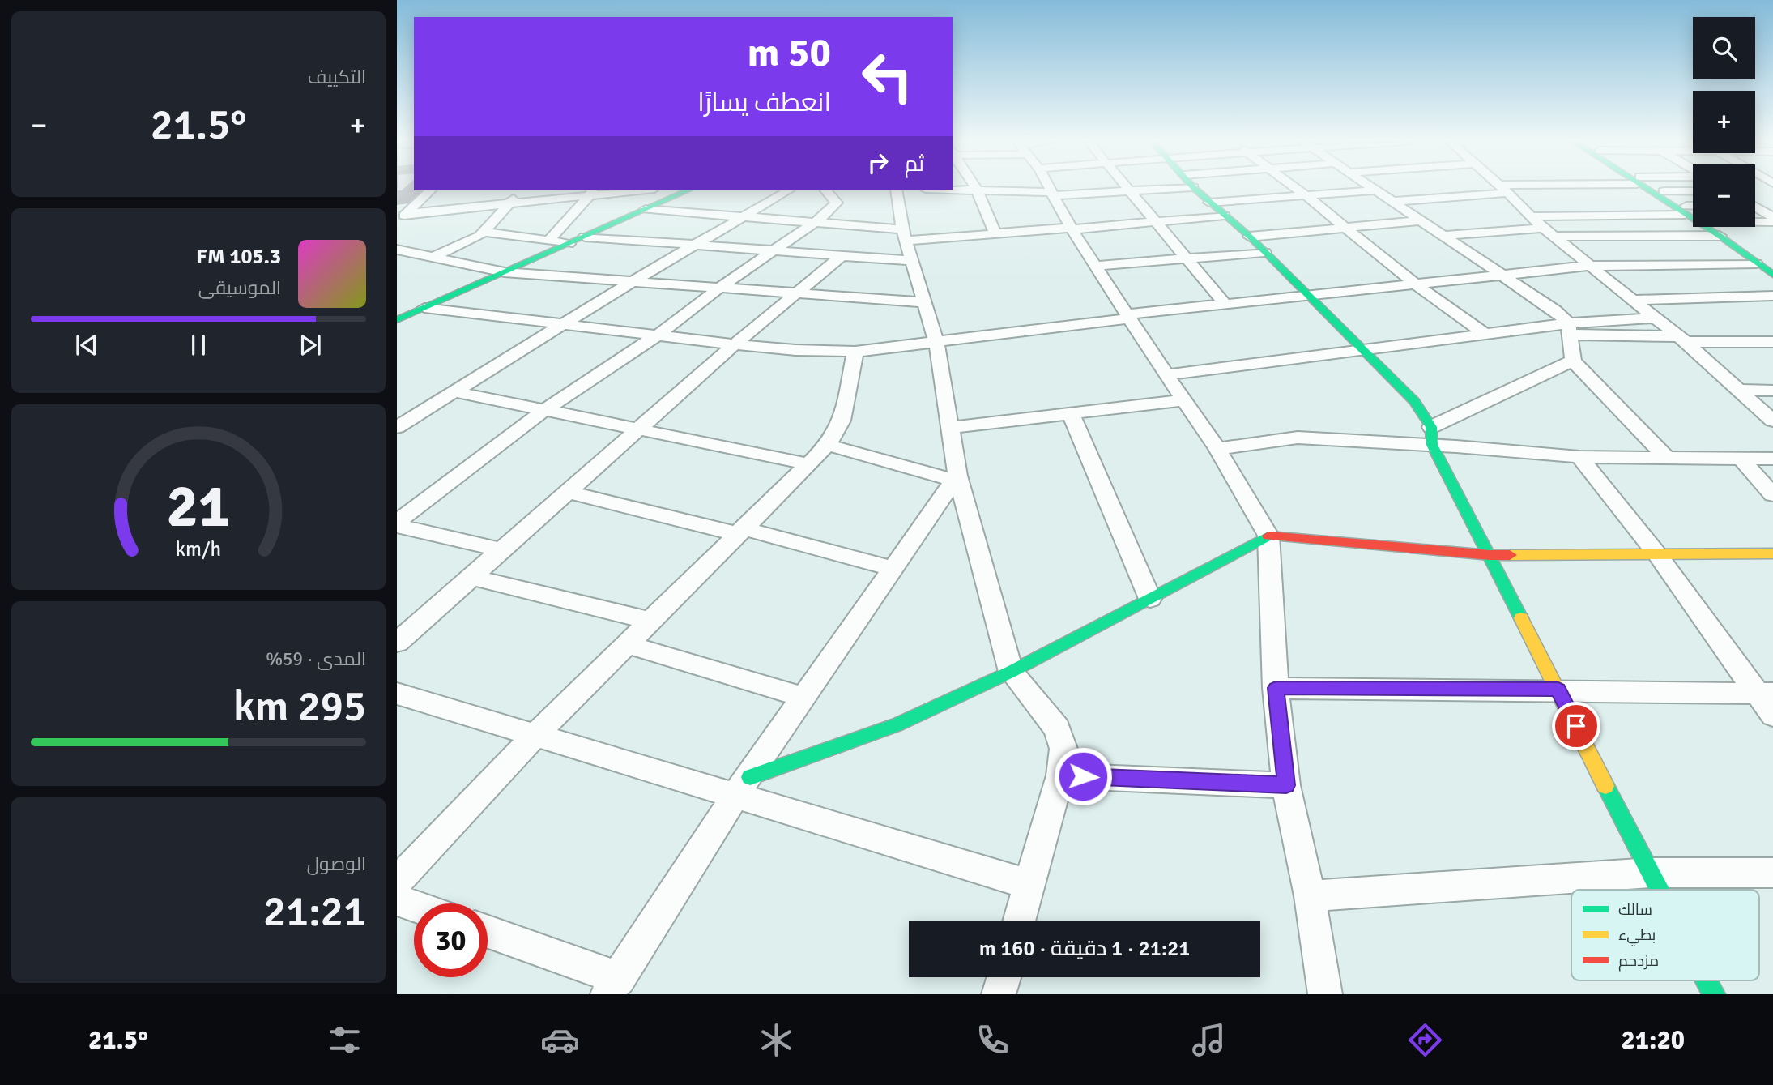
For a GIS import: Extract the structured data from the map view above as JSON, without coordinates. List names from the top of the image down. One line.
{"legend":["سالك","بطيء","مزدحم"],"page":{"tile":["التكييف",["المدى · 59%","295 km"],["الوصول","21:21"]],"map_buttons":["+","−"],"turn":["50 m","انعطف يسارًا"],"heat":["−","21.5°","+"],"then":"ثم","song":["105.3 FM","الموسيقى"],"limit":"30","trip":"21:21 · 1 دقيقة · 160 m","tabs":["21:20","21.5°"],"gauge":["21","km/h"]}}
